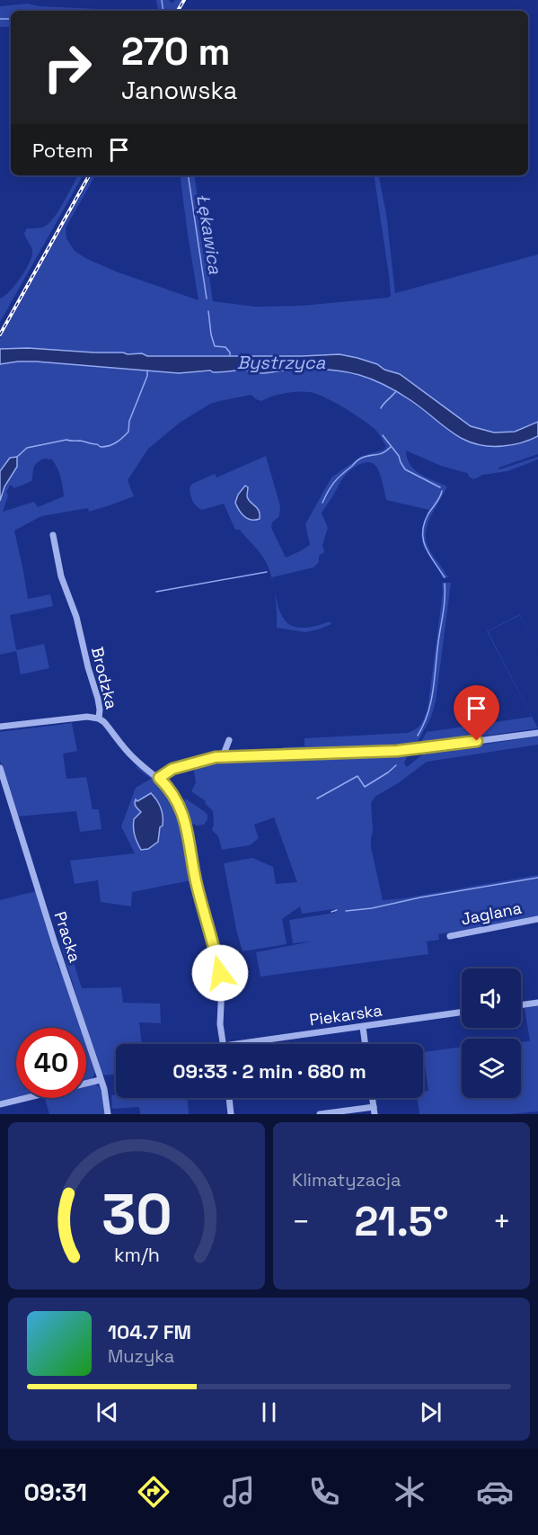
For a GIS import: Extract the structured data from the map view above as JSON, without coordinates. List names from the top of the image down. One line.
{"streets":{"street":["Brodzka","Jaglana","Pracka","Piekarska"]},"water":["Łękawica","Bystrzyca"],"page":{"turn":["270 m","Janowska"],"then":"Potem","limit":"40","trip":"09:33 · 2 min · 680 m","tile":"Klimatyzacja","heat":["−","21.5°","+"],"song":["104.7 FM","Muzyka"],"tabs":"09:31","gauge":["30","km/h"]}}
